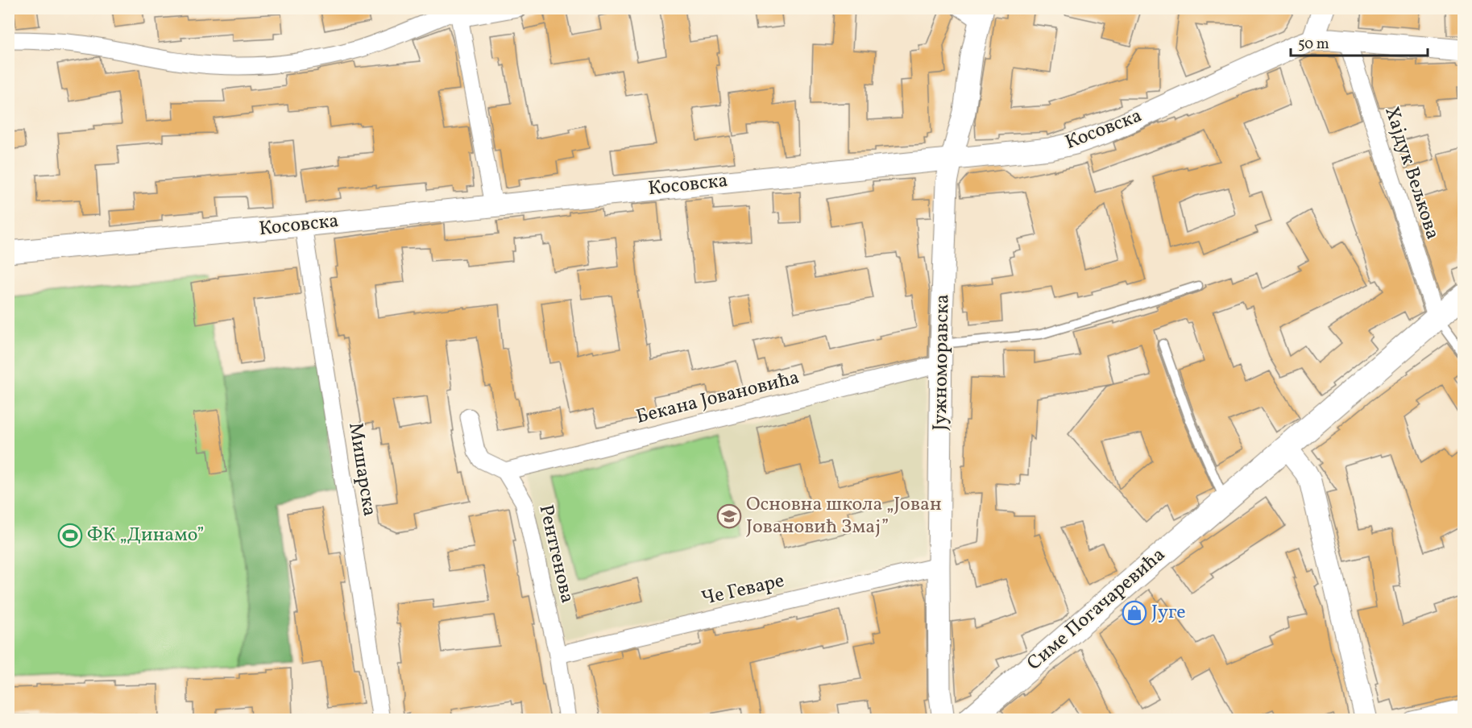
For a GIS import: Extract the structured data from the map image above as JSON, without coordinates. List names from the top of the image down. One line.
{"streets":{"main road":["Симе Погачаревића"],"street":["Косовска","Хајдук Вељкова","Јужноморавска","Бекана Јовановића","Мишарска","Рентгенова","Че Геваре"]},"crossings":[["Косовска","Хајдук Вељкова"],["Косовска","Јужноморавска"],["Косовска","Мишарска"],["Хајдук Вељкова","Симе Погачаревића"],["Јужноморавска","Бекана Јовановића"],["Јужноморавска","Че Геваре"],["Бекана Јовановића","Рентгенова"],["Рентгенова","Че Геваре"]],"places":{"school or university":["Основна школа „Јован Јовановић Змај”"],"sports":["ФК „Динамо”"],"shop":["Југе"]},"scale_bar":"50 m"}
